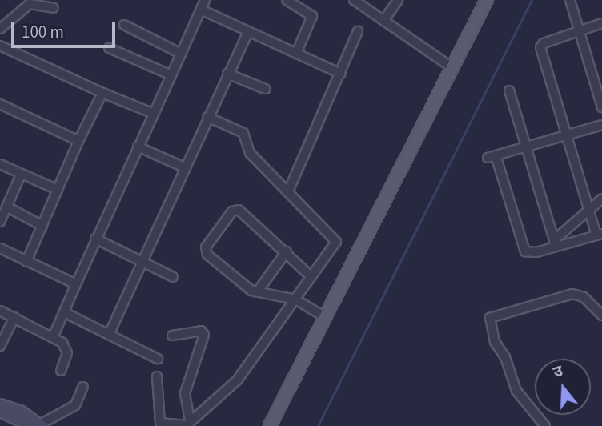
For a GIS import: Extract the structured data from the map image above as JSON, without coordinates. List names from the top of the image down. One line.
{"scale_bar":"100 m","north":"top"}
